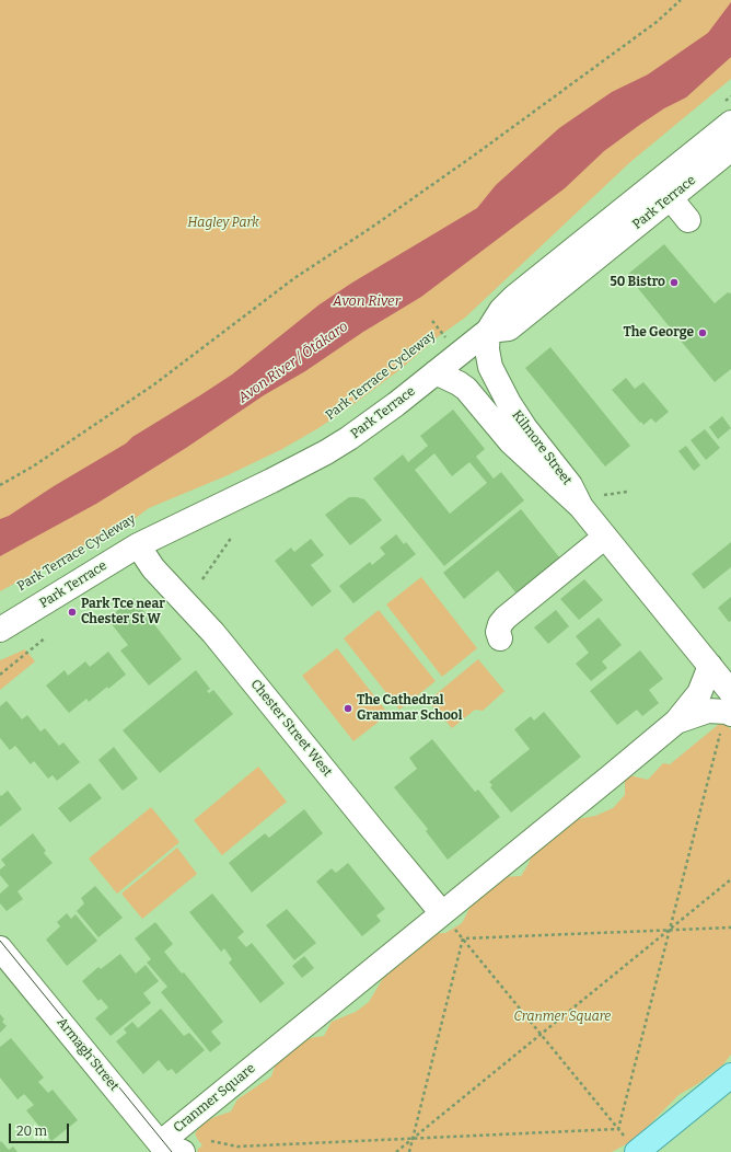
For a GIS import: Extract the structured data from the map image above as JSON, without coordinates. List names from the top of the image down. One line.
{"streets":{"street":["Park Terrace","Kilmore Street","Chester Street West","Armagh Street","Cranmer Square"],"path":["Park Terrace Cycleway"]},"crossings":[["Park Terrace","Kilmore Street"],["Park Terrace","Chester Street West"],["Kilmore Street","Cranmer Square"],["Chester Street West","Cranmer Square"],["Armagh Street","Cranmer Square"]],"water":["Avon River","Avon River / Ōtākaro"],"parks":["Hagley Park","Cranmer Square"],"places":["50 Bistro","The George","Park Tce near Chester St W","The Cathedral Grammar School"],"scale_bar":"20 m"}
